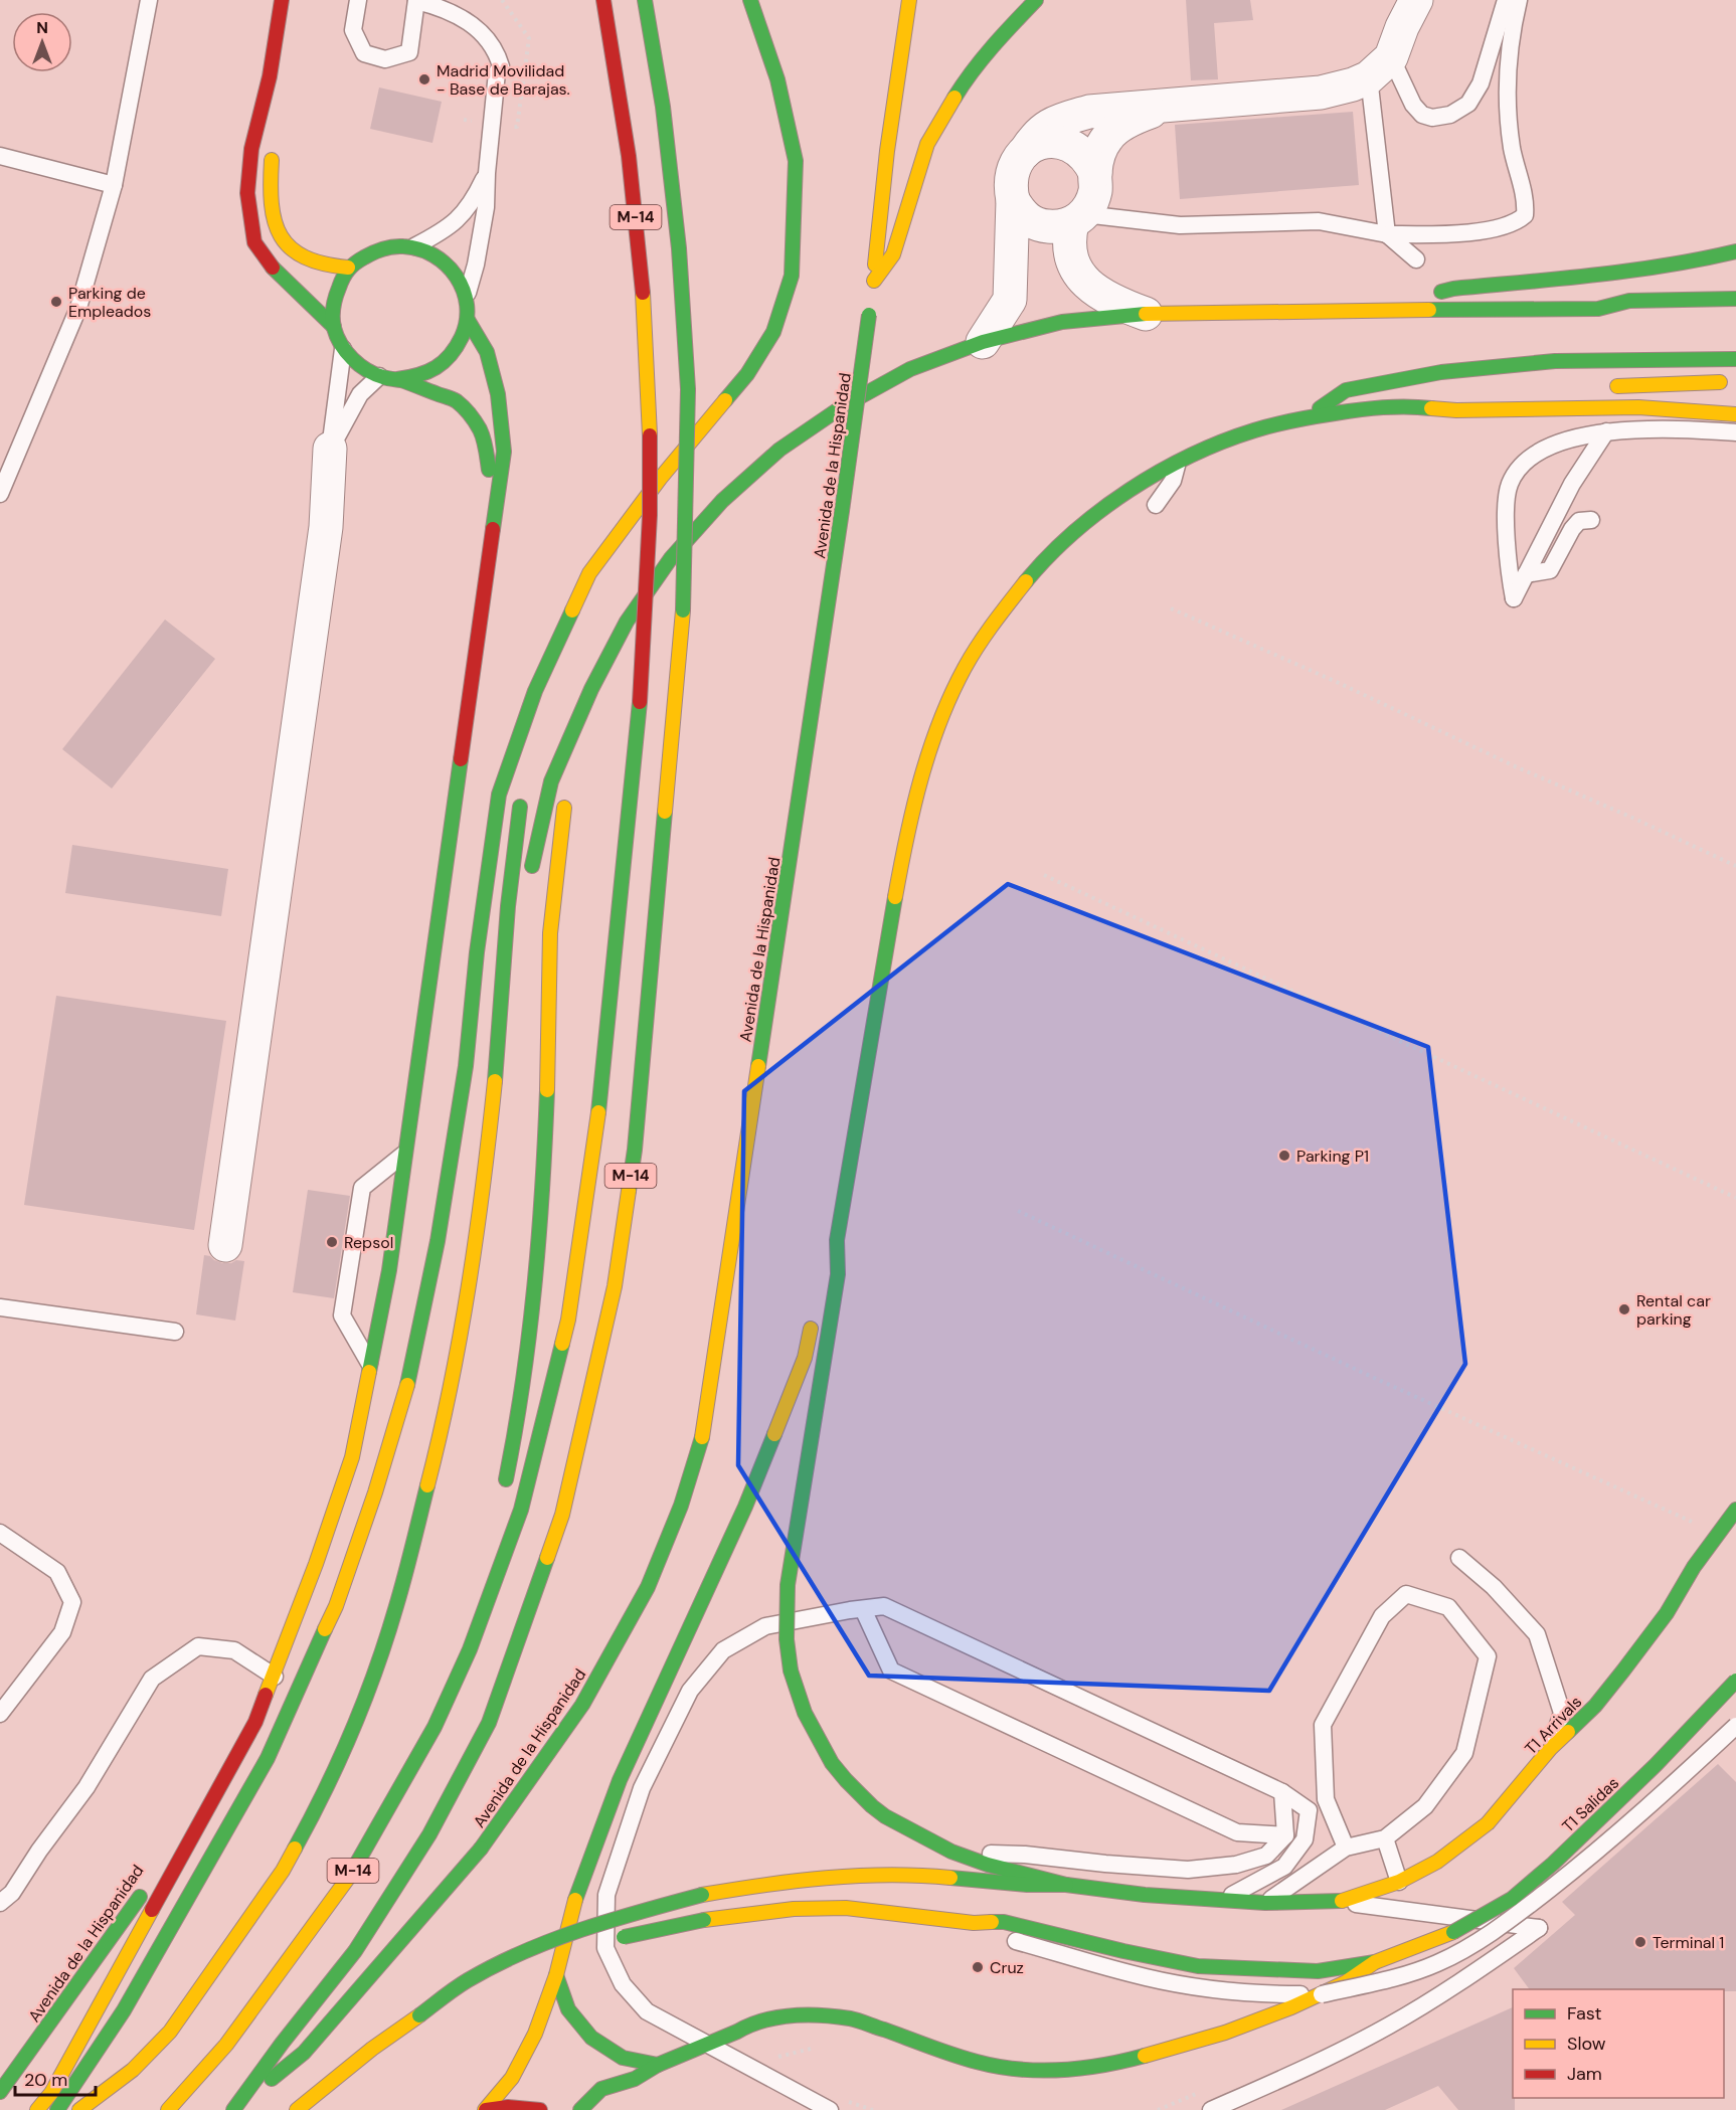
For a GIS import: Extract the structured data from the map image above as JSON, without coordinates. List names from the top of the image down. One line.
{"streets":{"main road":["M-14","Avenida de la Hispanidad","T1 Arrivals","T1 Salidas"]},"crossings":[["M-14","Avenida de la Hispanidad"]],"places":["Madrid Movilidad - Base de Barajas.","Parking de Empleados","Parking P1","Repsol","Rental car parking","Terminal 1","Cruz"],"legend":["Fast","Slow","Jam"],"scale_bar":"20 m","north":"top"}
